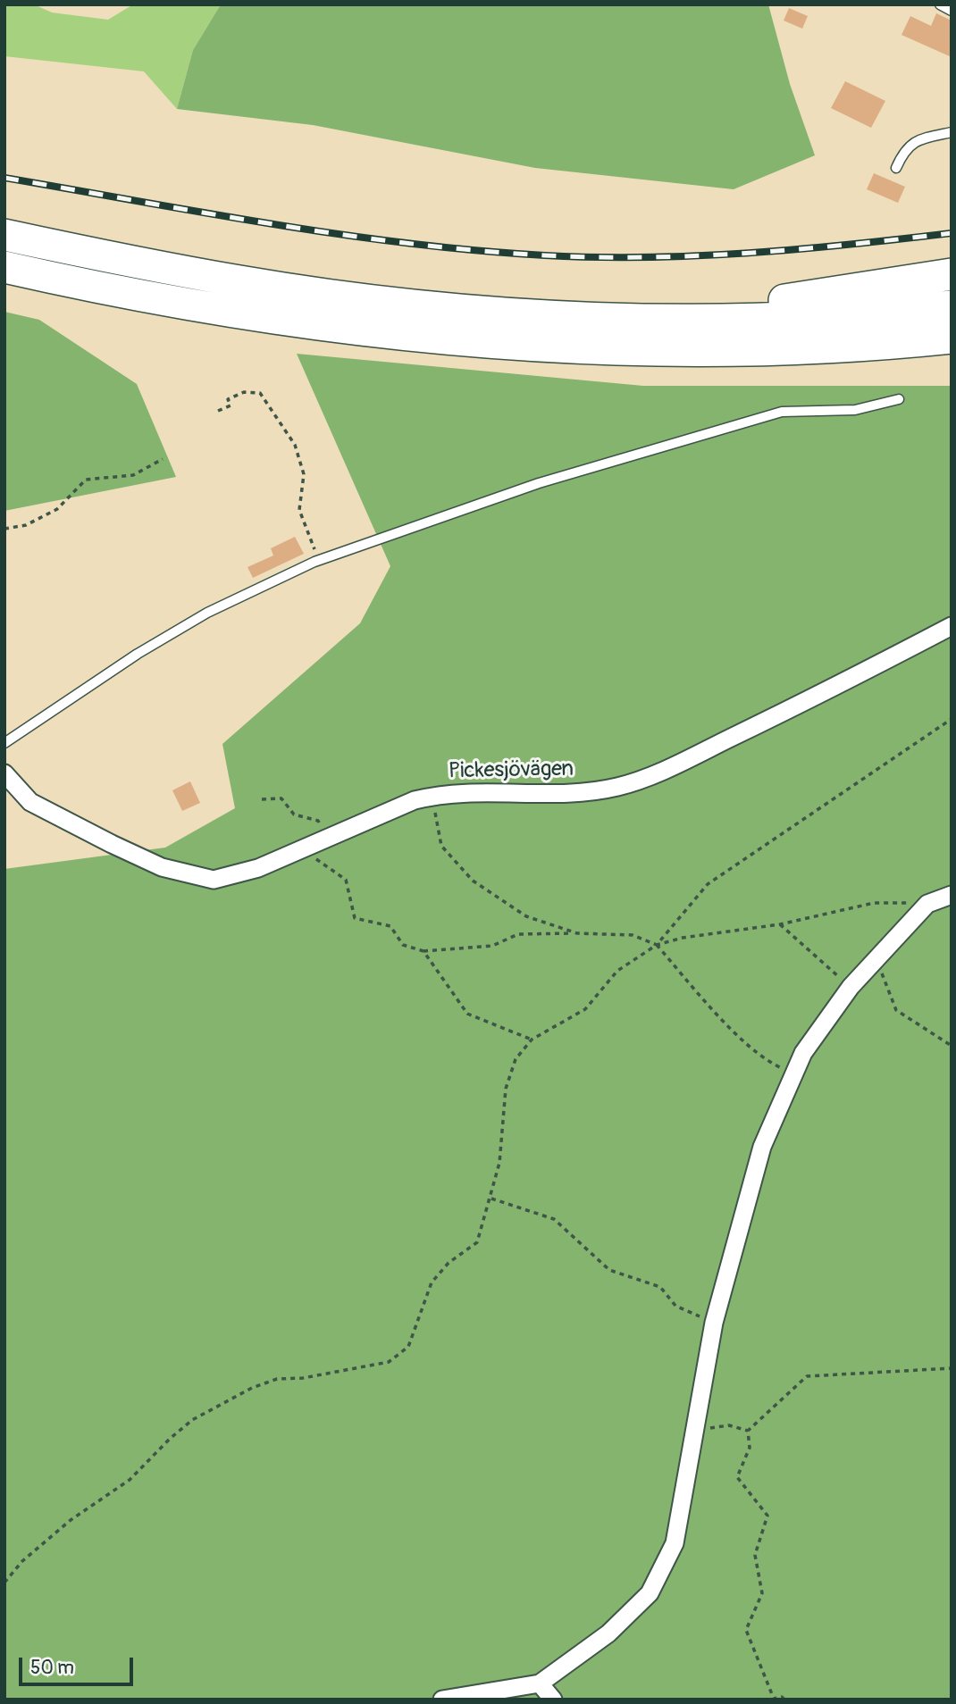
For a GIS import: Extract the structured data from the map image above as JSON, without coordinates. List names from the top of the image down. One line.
{"streets":{"street":["Pickesjövägen"]},"scale_bar":"50 m"}
